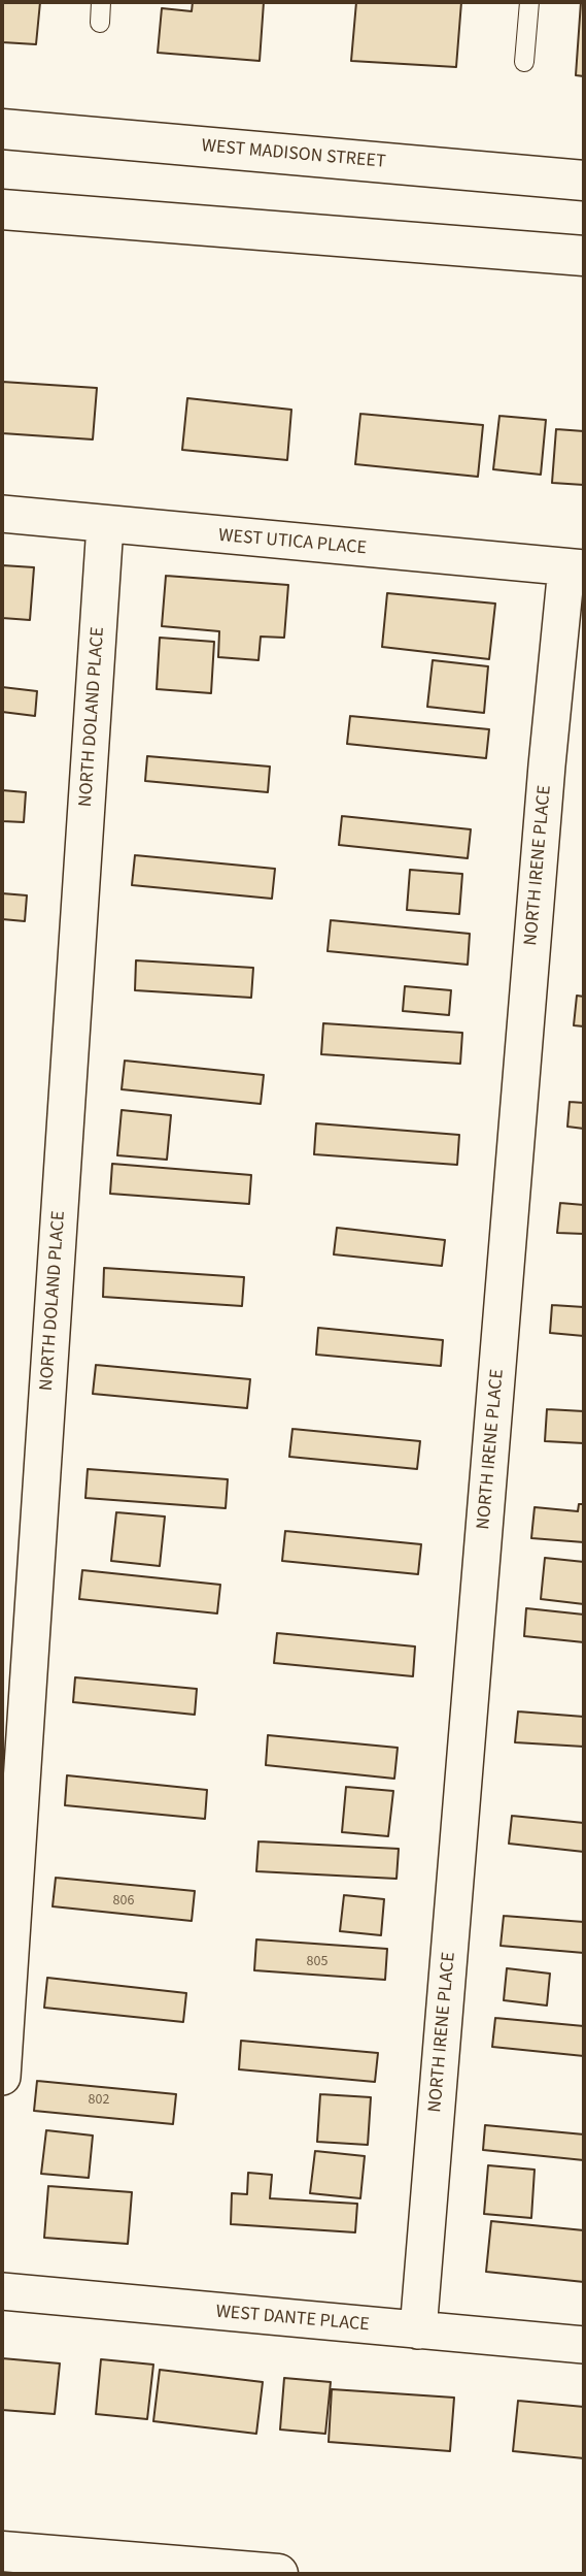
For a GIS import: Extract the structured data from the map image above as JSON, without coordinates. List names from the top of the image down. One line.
{"streets":{"street":["WEST MADISON STREET","WEST UTICA PLACE","NORTH DOLAND PLACE","NORTH IRENE PLACE","WEST DANTE PLACE"]},"crossings":[["WEST UTICA PLACE","NORTH DOLAND PLACE"],["WEST UTICA PLACE","NORTH IRENE PLACE"],["NORTH IRENE PLACE","WEST DANTE PLACE"]],"house_numbers":["806","805","802"]}
